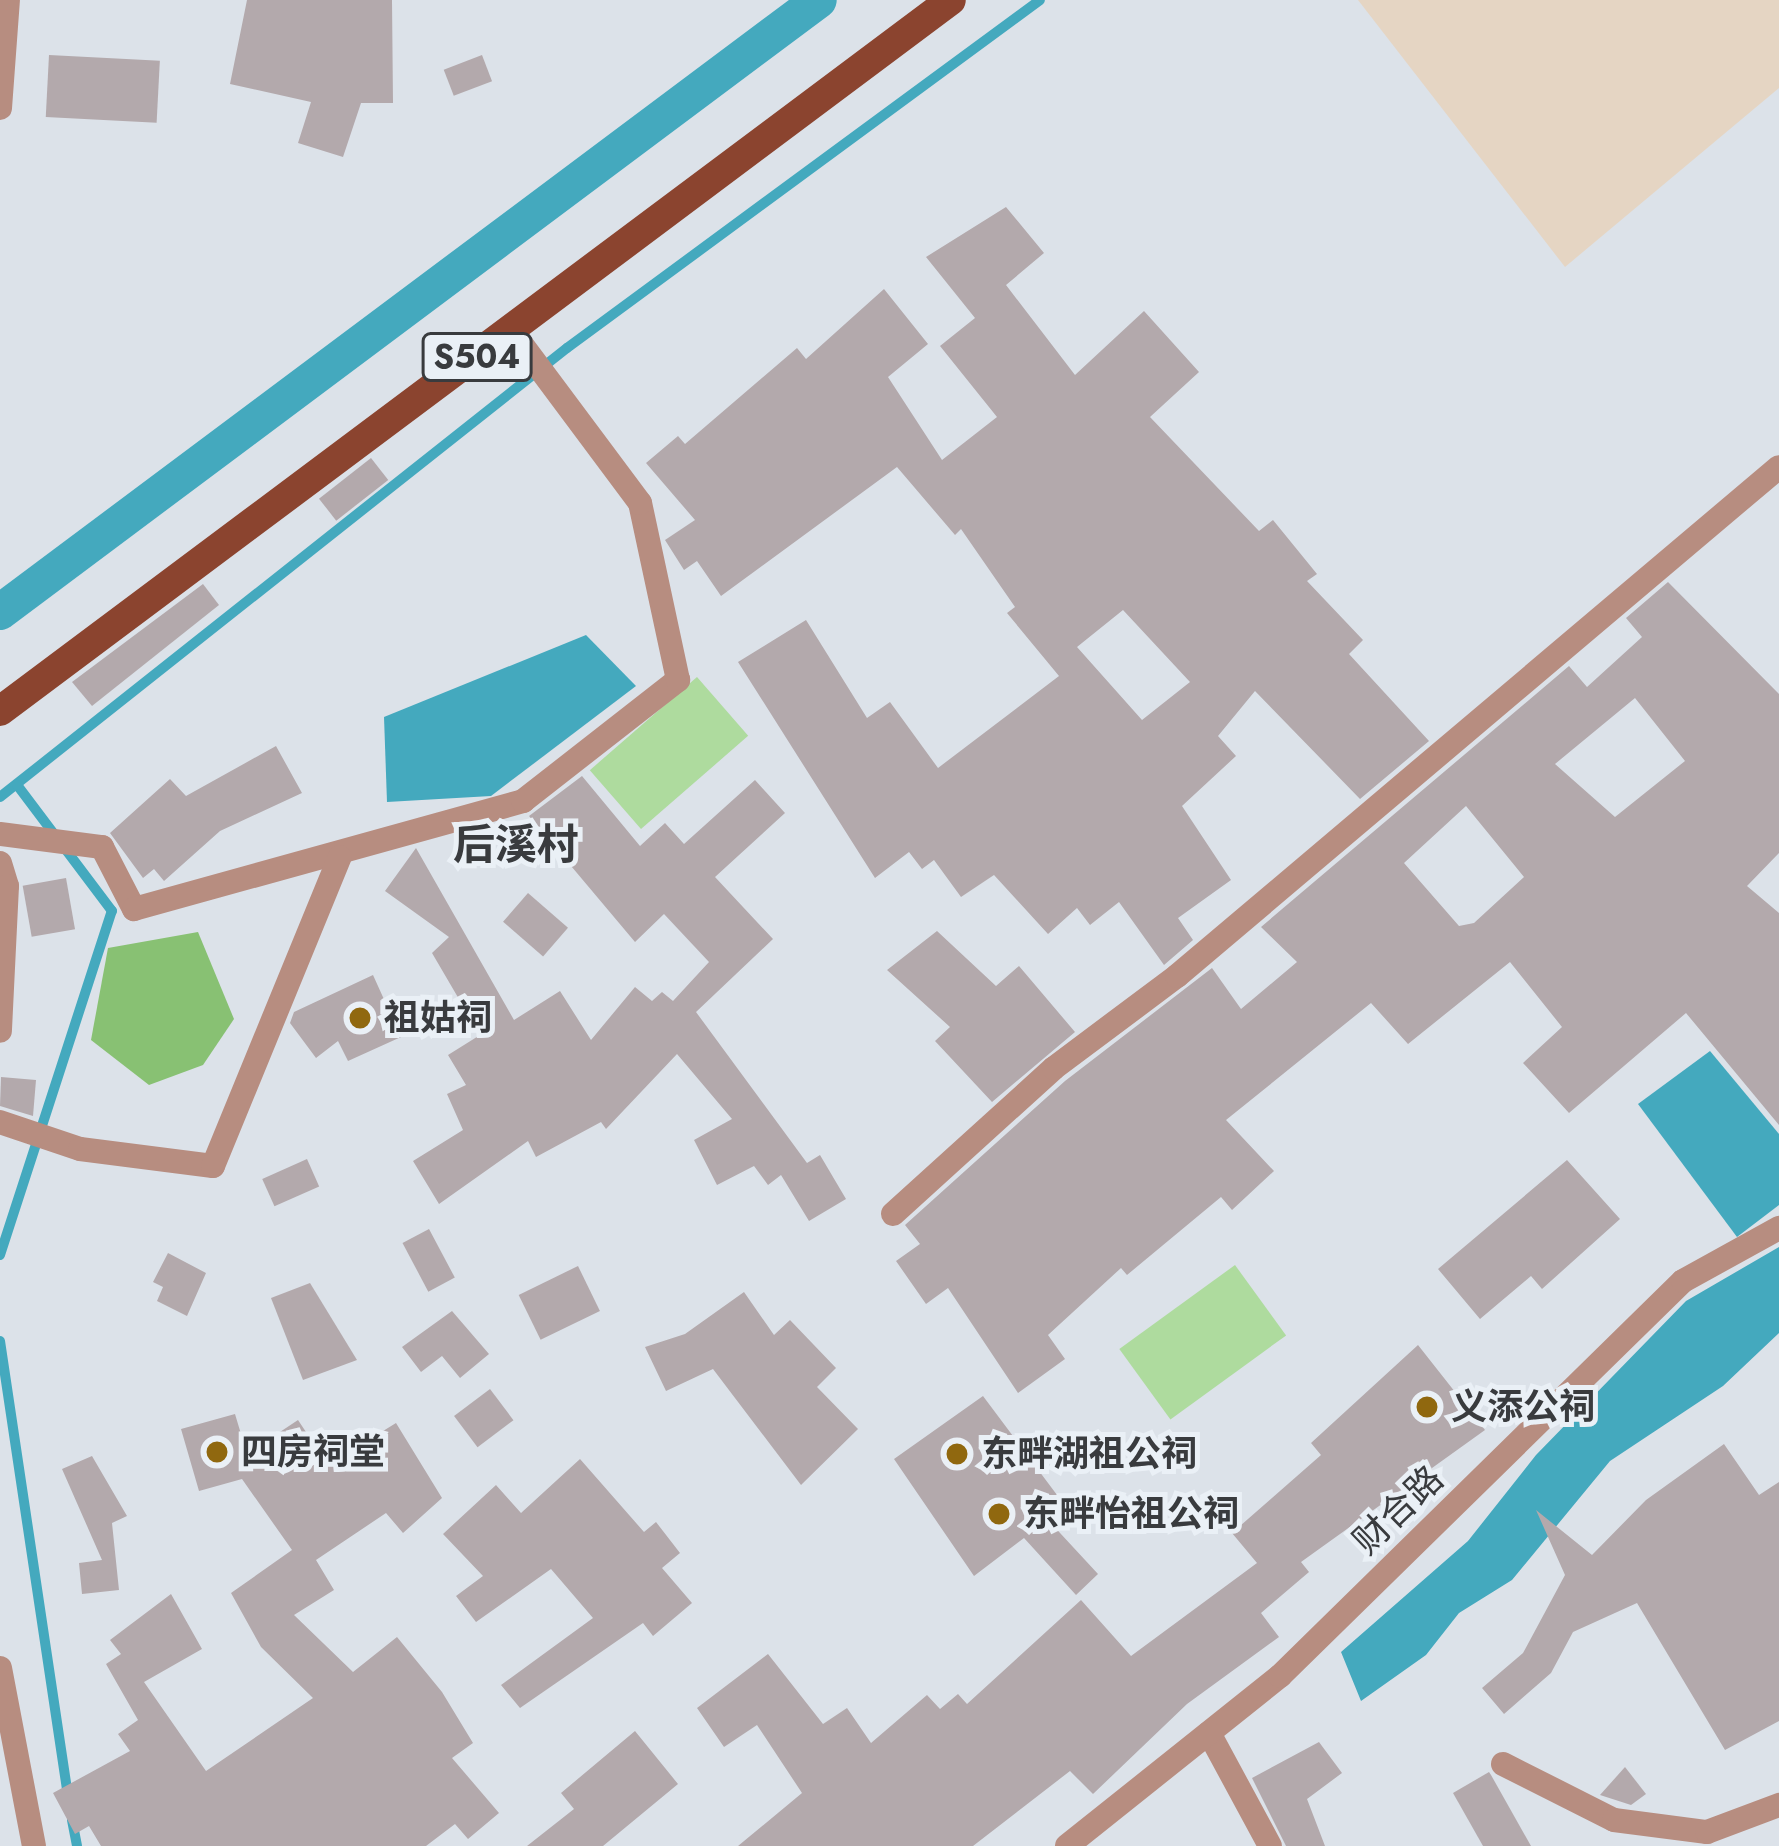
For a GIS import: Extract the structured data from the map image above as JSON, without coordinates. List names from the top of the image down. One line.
{"streets":{"main road":["S504"],"street":["财合路"]},"districts":["后溪村"],"places":["祖姑祠","义添公祠","四房祠堂","东畔湖祖公祠","东畔怡祖公祠"]}
